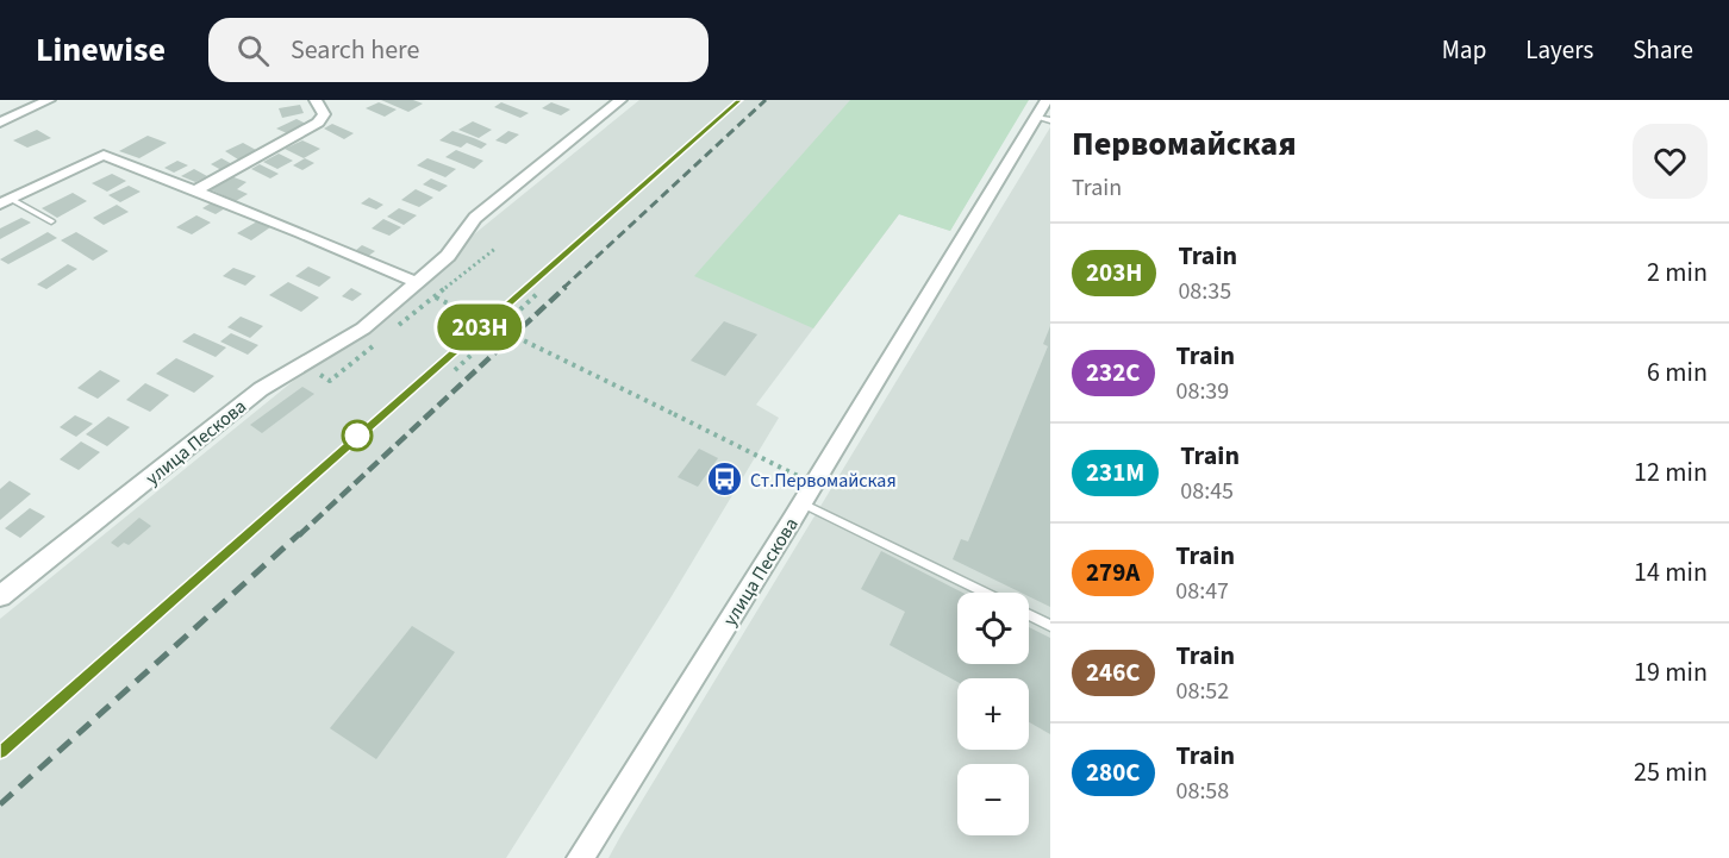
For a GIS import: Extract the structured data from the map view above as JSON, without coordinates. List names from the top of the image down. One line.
{"streets":{"street":["улица Пескова"]},"places":{"bus stop":["Ст.Первомайская"]},"page":{"header":"Linewise","search":"Search here","nav":["Map","Layers","Share"],"on_map":"203Н","heading":["Первомайская","Train"],"list":[{"mark":"203Н","name":"Train","note":"08:35","value":"2 min"},{"mark":"232C","name":"Train","note":"08:39","value":"6 min"},{"mark":"231М","name":"Train","note":"08:45","value":"12 min"},{"mark":"279А","name":"Train","note":"08:47","value":"14 min"},{"mark":"246С","name":"Train","note":"08:52","value":"19 min"},{"mark":"280С","name":"Train","note":"08:58","value":"25 min"}],"map_buttons":["+","−"]}}
